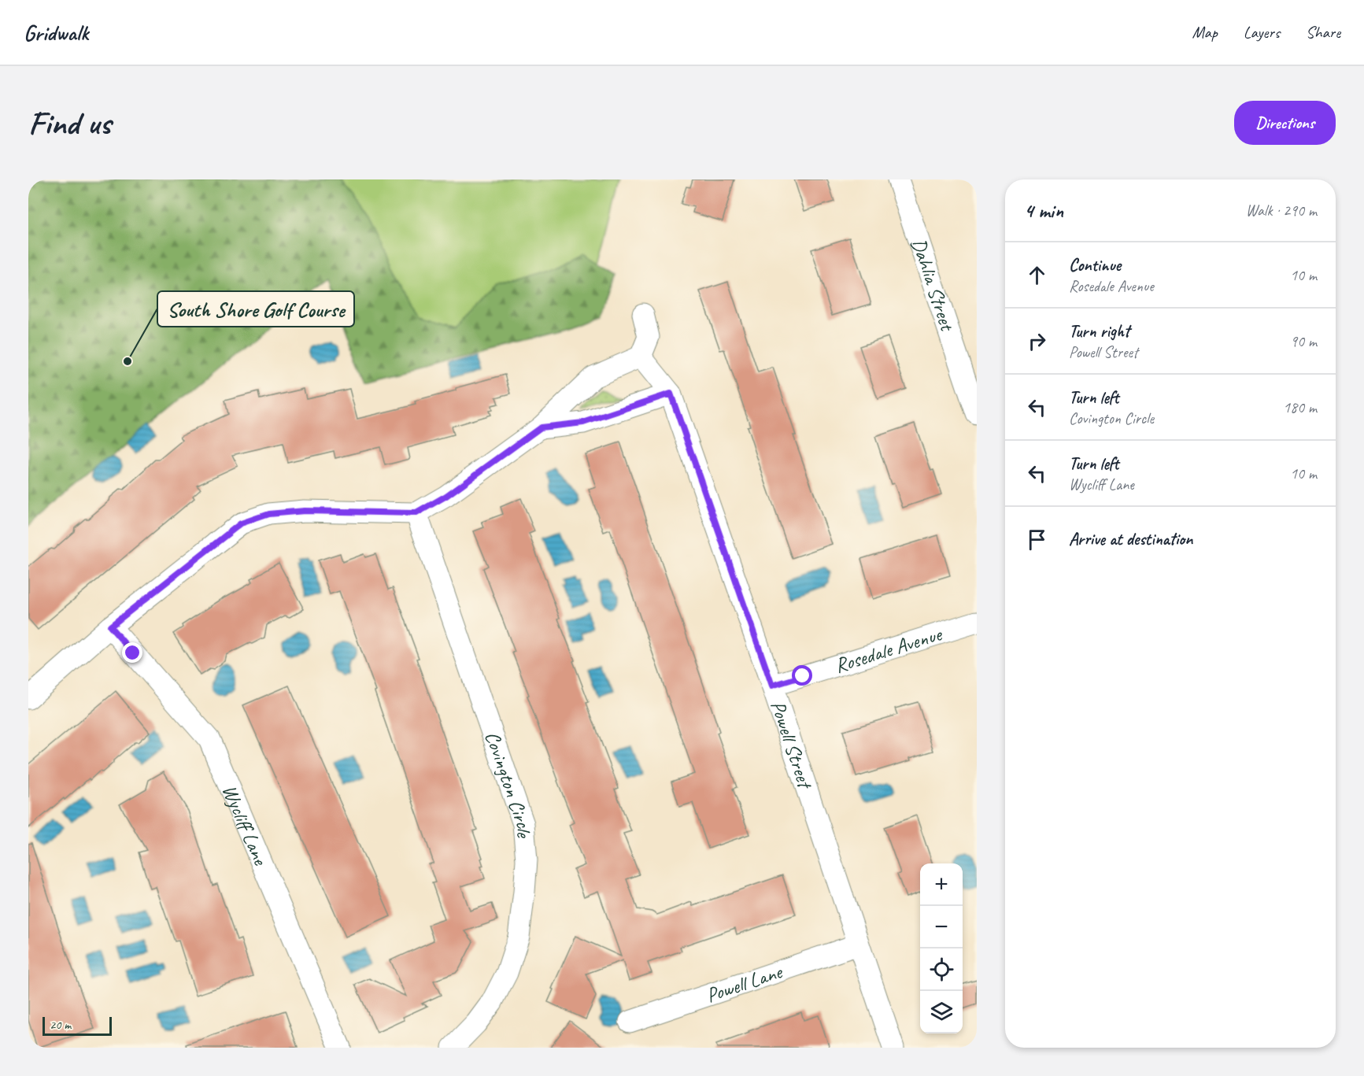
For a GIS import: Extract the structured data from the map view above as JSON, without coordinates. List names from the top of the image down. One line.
{"streets":{"street":["Dahlia Street","Rosedale Avenue","Powell Street","Covington Circle","Wycliff Lane","Powell Lane"]},"crossings":[["Rosedale Avenue","Powell Street"],["Powell Street","Powell Lane"]],"places":["South Shore Golf Course"],"scale_bar":"20 m","page":{"header":"Gridwalk","nav":["Map","Layers","Share"],"buttons":"Directions","title":"Find us","heading":["4 min","Walk · 290 m"],"list":[["Continue","Rosedale Avenue","10 m"],["Turn right","Powell Street","90 m"],["Turn left","Covington Circle","180 m"],["Turn left","Wycliff Lane","10 m"],"Arrive at destination"],"map_buttons":["+","−"],"scale":"20 m"}}
